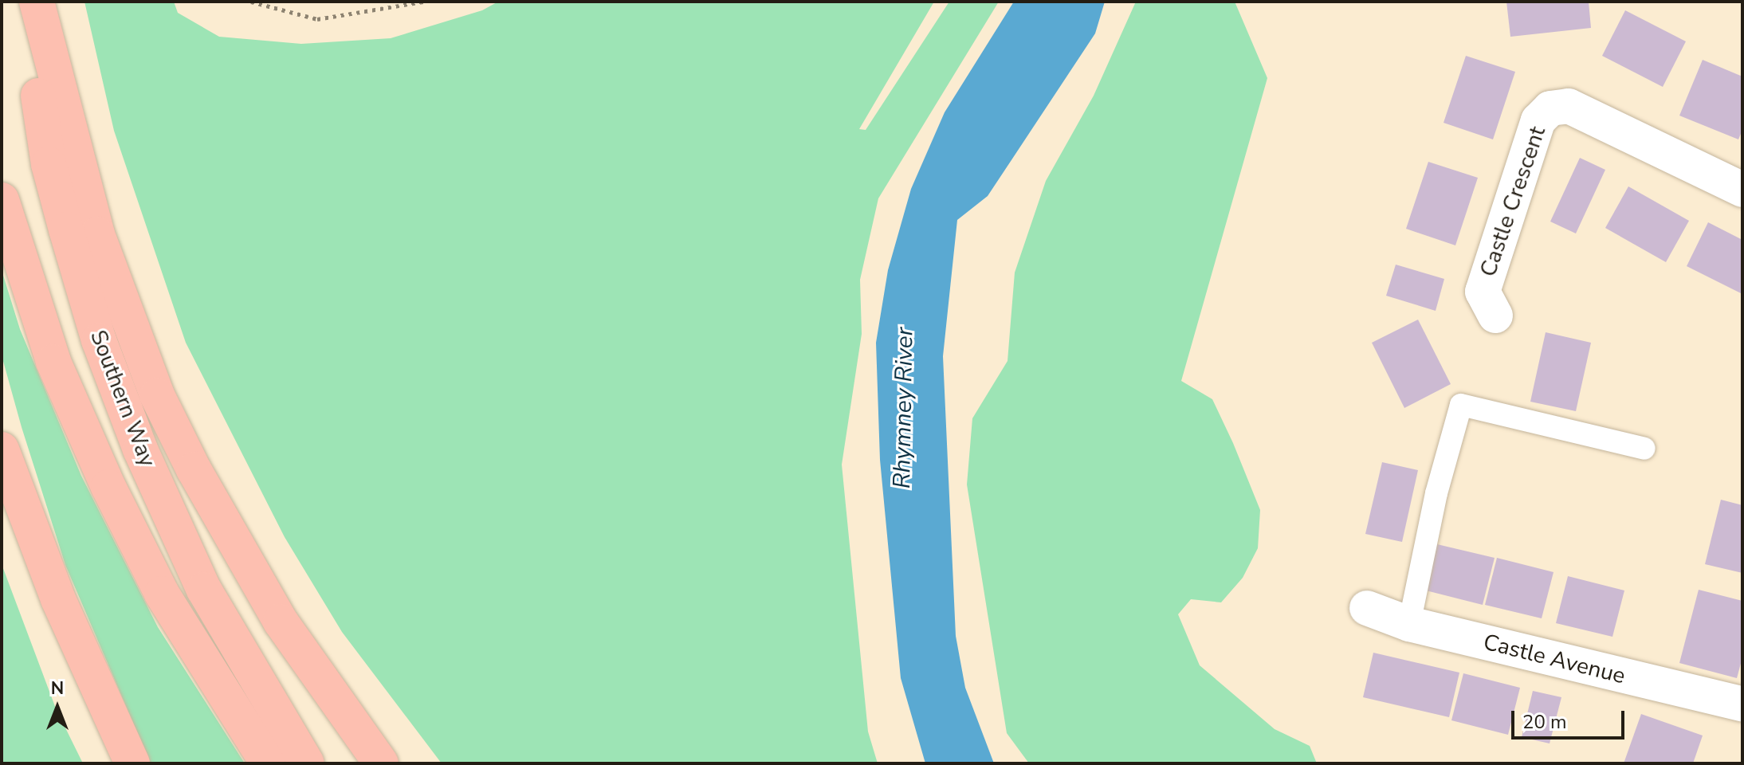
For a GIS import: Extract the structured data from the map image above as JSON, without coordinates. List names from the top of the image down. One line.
{"streets":{"main road":["Southern Way"],"street":["Castle Crescent","Castle Avenue"]},"water":["Rhymney River"],"scale_bar":"20 m","north":"top"}
